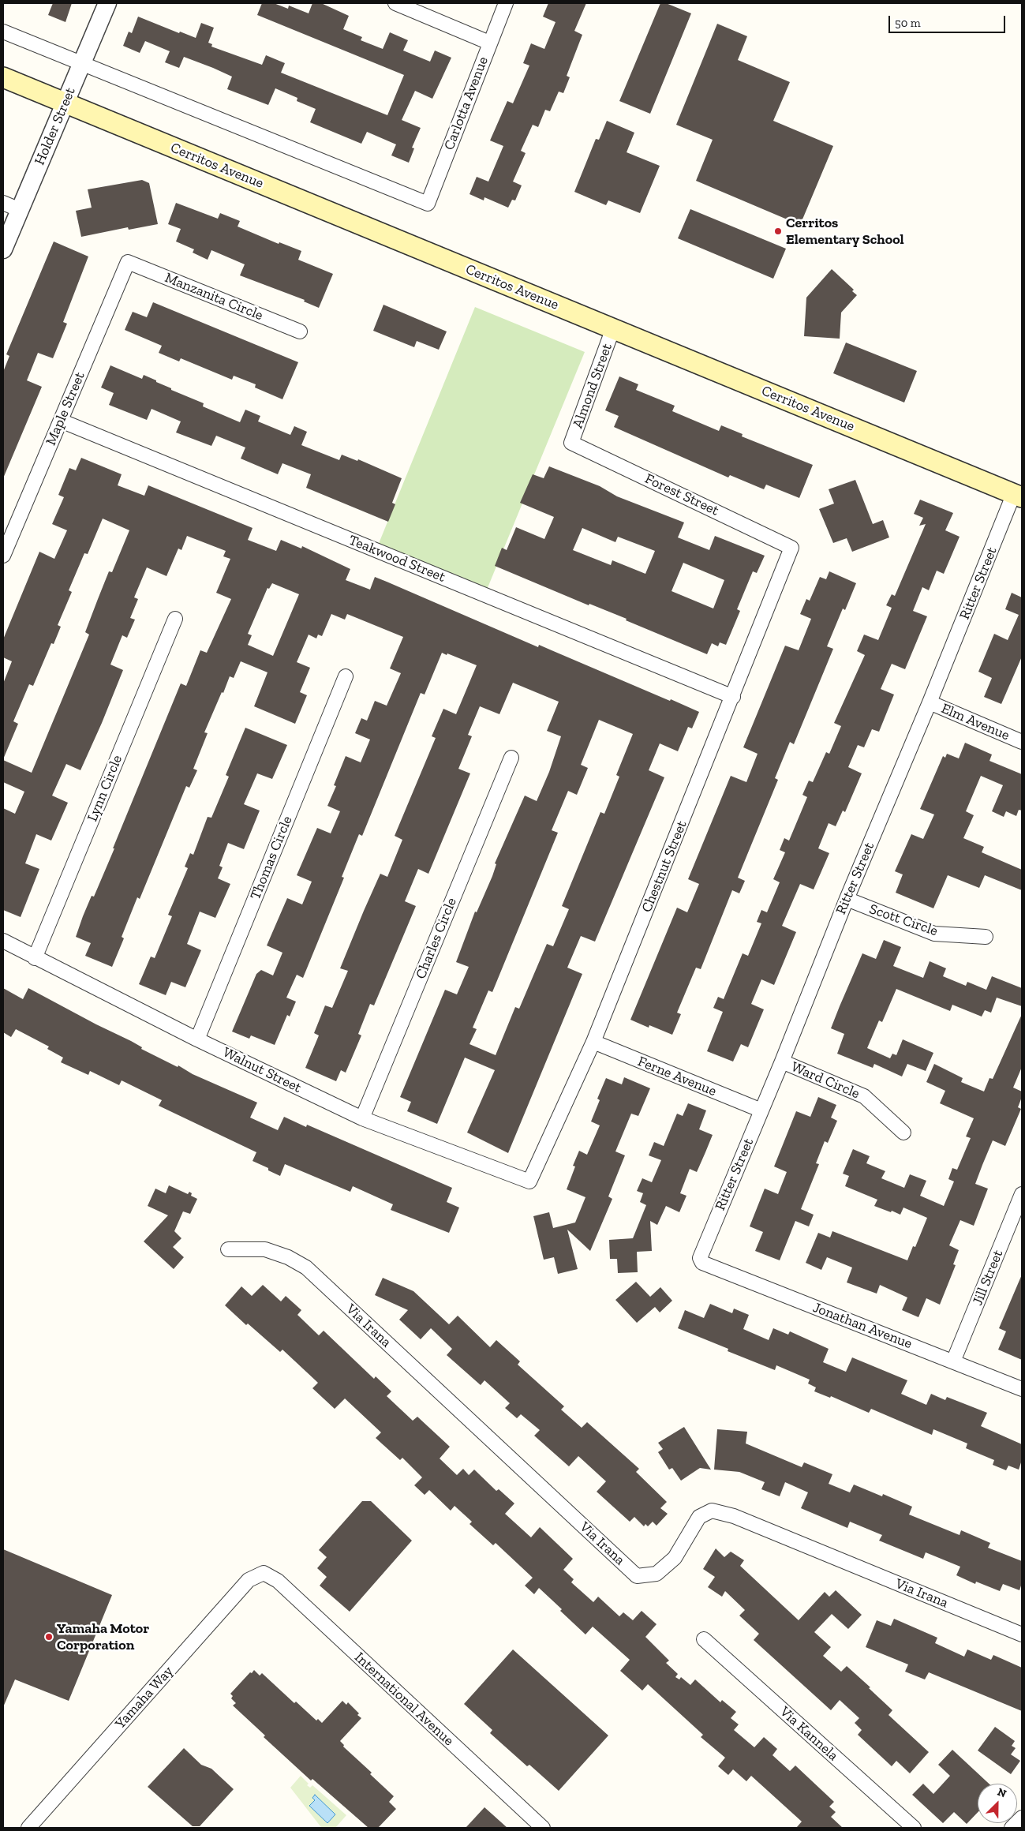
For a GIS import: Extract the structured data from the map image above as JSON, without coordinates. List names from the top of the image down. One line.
{"streets":{"main road":["Cerritos Avenue"],"street":["Carlotta Avenue","Holder Street","Manzanita Circle","Almond Street","Maple Street","Forest Street","Teakwood Street","Ritter Street","Elm Avenue","Lynn Circle","Thomas Circle","Chestnut Street","Scott Circle","Charles Circle","Walnut Street","Ferne Avenue","Ward Circle","Jill Street","Via Irana","Jonathan Avenue","Yamaha Way","International Avenue","Via Kannela"]},"crossings":[["Carlotta Avenue","Holder Street"],["Holder Street","Cerritos Avenue"],["Cerritos Avenue","Almond Street"],["Cerritos Avenue","Ritter Street"],["Manzanita Circle","Maple Street"],["Almond Street","Forest Street"],["Maple Street","Teakwood Street"],["Forest Street","Chestnut Street"],["Teakwood Street","Chestnut Street"],["Ritter Street","Elm Avenue"],["Ritter Street","Scott Circle"],["Ritter Street","Ferne Avenue"],["Ritter Street","Ward Circle"],["Ritter Street","Jonathan Avenue"],["Lynn Circle","Walnut Street"],["Thomas Circle","Walnut Street"],["Chestnut Street","Walnut Street"],["Chestnut Street","Ferne Avenue"],["Charles Circle","Walnut Street"],["Jill Street","Jonathan Avenue"],["Yamaha Way","International Avenue"]],"places":["Cerritos Elementary School","Yamaha Motor Corporation"],"scale_bar":"50 m","north":"top right"}
